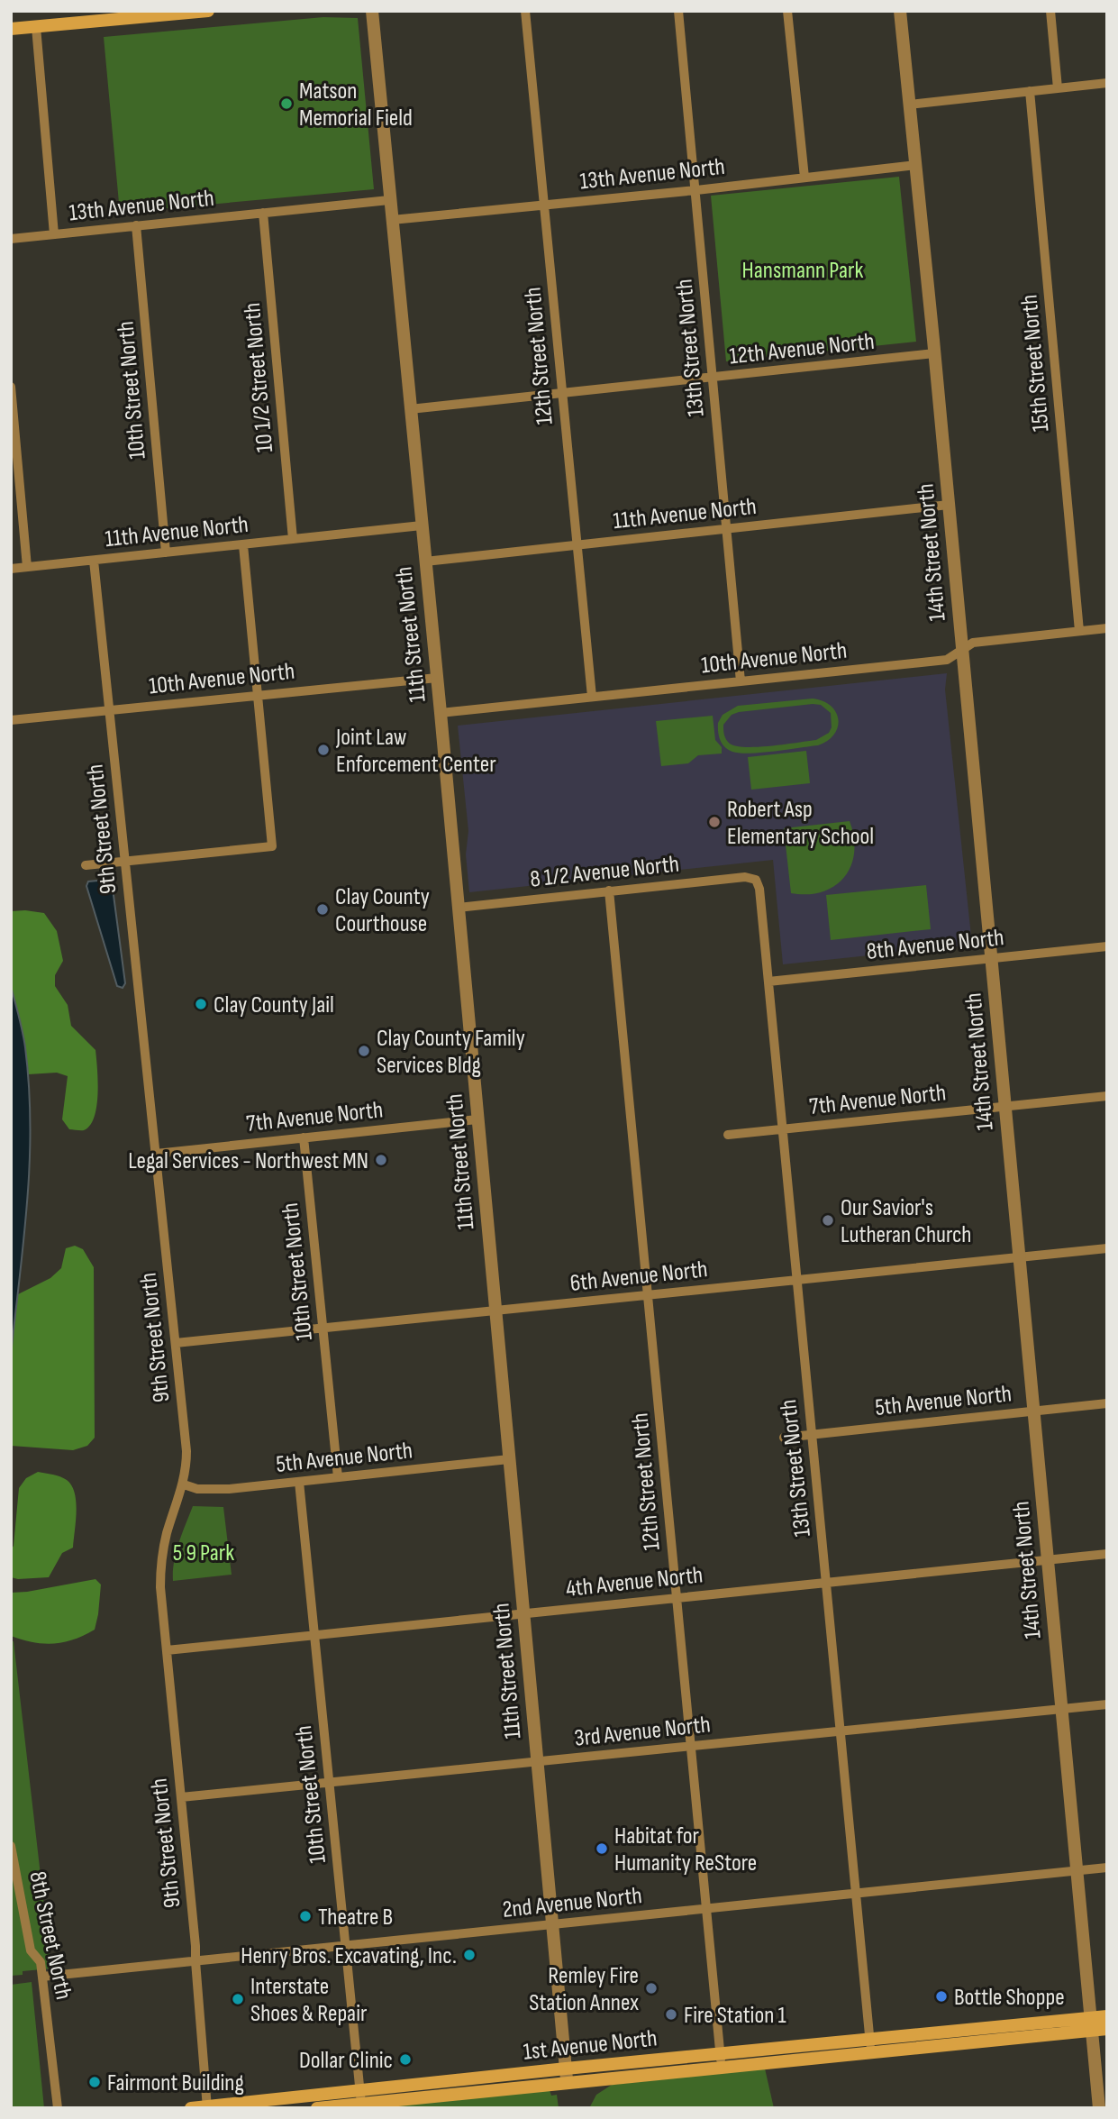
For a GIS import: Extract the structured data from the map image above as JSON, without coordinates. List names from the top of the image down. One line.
{"streets":{"main road":["1st Avenue North"],"street":["13th Avenue North","13th Street North","12th Avenue North","12th Street North","15th Street North","10 1/2 Street North","10th Street North","11th Avenue North","14th Street North","11th Street North","10th Avenue North","9th Street North","8 1/2 Avenue North","8th Avenue North","7th Avenue North","6th Avenue North","5th Avenue North","4th Avenue North","3rd Avenue North","2nd Avenue North","8th Street North"]},"crossings":[["13th Avenue North","13th Street North"],["13th Avenue North","12th Street North"],["13th Avenue North","10 1/2 Street North"],["13th Avenue North","10th Street North"],["13th Avenue North","14th Street North"],["13th Avenue North","11th Street North"],["13th Street North","12th Avenue North"],["13th Street North","11th Avenue North"],["13th Street North","10th Avenue North"],["13th Street North","8 1/2 Avenue North"],["13th Street North","8th Avenue North"],["13th Street North","7th Avenue North"],["13th Street North","6th Avenue North"],["13th Street North","5th Avenue North"],["13th Street North","4th Avenue North"],["13th Street North","3rd Avenue North"],["13th Street North","2nd Avenue North"],["13th Street North","1st Avenue North"],["12th Avenue North","12th Street North"],["12th Avenue North","14th Street North"],["12th Avenue North","11th Street North"],["12th Street North","11th Avenue North"],["12th Street North","10th Avenue North"],["12th Street North","8 1/2 Avenue North"],["12th Street North","6th Avenue North"],["12th Street North","4th Avenue North"],["12th Street North","3rd Avenue North"],["12th Street North","2nd Avenue North"],["12th Street North","1st Avenue North"],["15th Street North","10th Avenue North"],["10 1/2 Street North","11th Avenue North"],["10th Street North","11th Avenue North"],["10th Street North","7th Avenue North"],["10th Street North","6th Avenue North"],["10th Street North","5th Avenue North"],["10th Street North","4th Avenue North"],["10th Street North","3rd Avenue North"],["10th Street North","2nd Avenue North"],["10th Street North","1st Avenue North"],["11th Avenue North","14th Street North"],["11th Avenue North","11th Street North"],["11th Avenue North","9th Street North"],["14th Street North","10th Avenue North"],["14th Street North","8th Avenue North"],["14th Street North","7th Avenue North"],["14th Street North","6th Avenue North"],["14th Street North","5th Avenue North"],["14th Street North","4th Avenue North"],["14th Street North","3rd Avenue North"],["14th Street North","2nd Avenue North"],["14th Street North","1st Avenue North"],["11th Street North","10th Avenue North"],["11th Street North","8 1/2 Avenue North"],["11th Street North","7th Avenue North"],["11th Street North","6th Avenue North"],["11th Street North","5th Avenue North"],["11th Street North","4th Avenue North"],["11th Street North","3rd Avenue North"],["11th Street North","2nd Avenue North"],["11th Street North","1st Avenue North"],["10th Avenue North","9th Street North"],["9th Street North","7th Avenue North"],["9th Street North","6th Avenue North"],["9th Street North","5th Avenue North"],["9th Street North","4th Avenue North"],["9th Street North","3rd Avenue North"],["9th Street North","2nd Avenue North"],["9th Street North","1st Avenue North"],["2nd Avenue North","8th Street North"]],"parks":["Hansmann Park","5 9 Park"],"places":["Matson Memorial Field","Joint Law Enforcement Center","Robert Asp Elementary School","Clay County Courthouse","Clay County Jail","Clay County Family Services Bldg","Legal Services - Northwest MN","Our Savior's Lutheran Church","Habitat for Humanity ReStore","Theatre B","Henry Bros. Excavating, Inc.","Remley Fire Station Annex","Bottle Shoppe","Interstate Shoes & Repair","Fire Station 1","Dollar Clinic","Fairmont Building"]}
